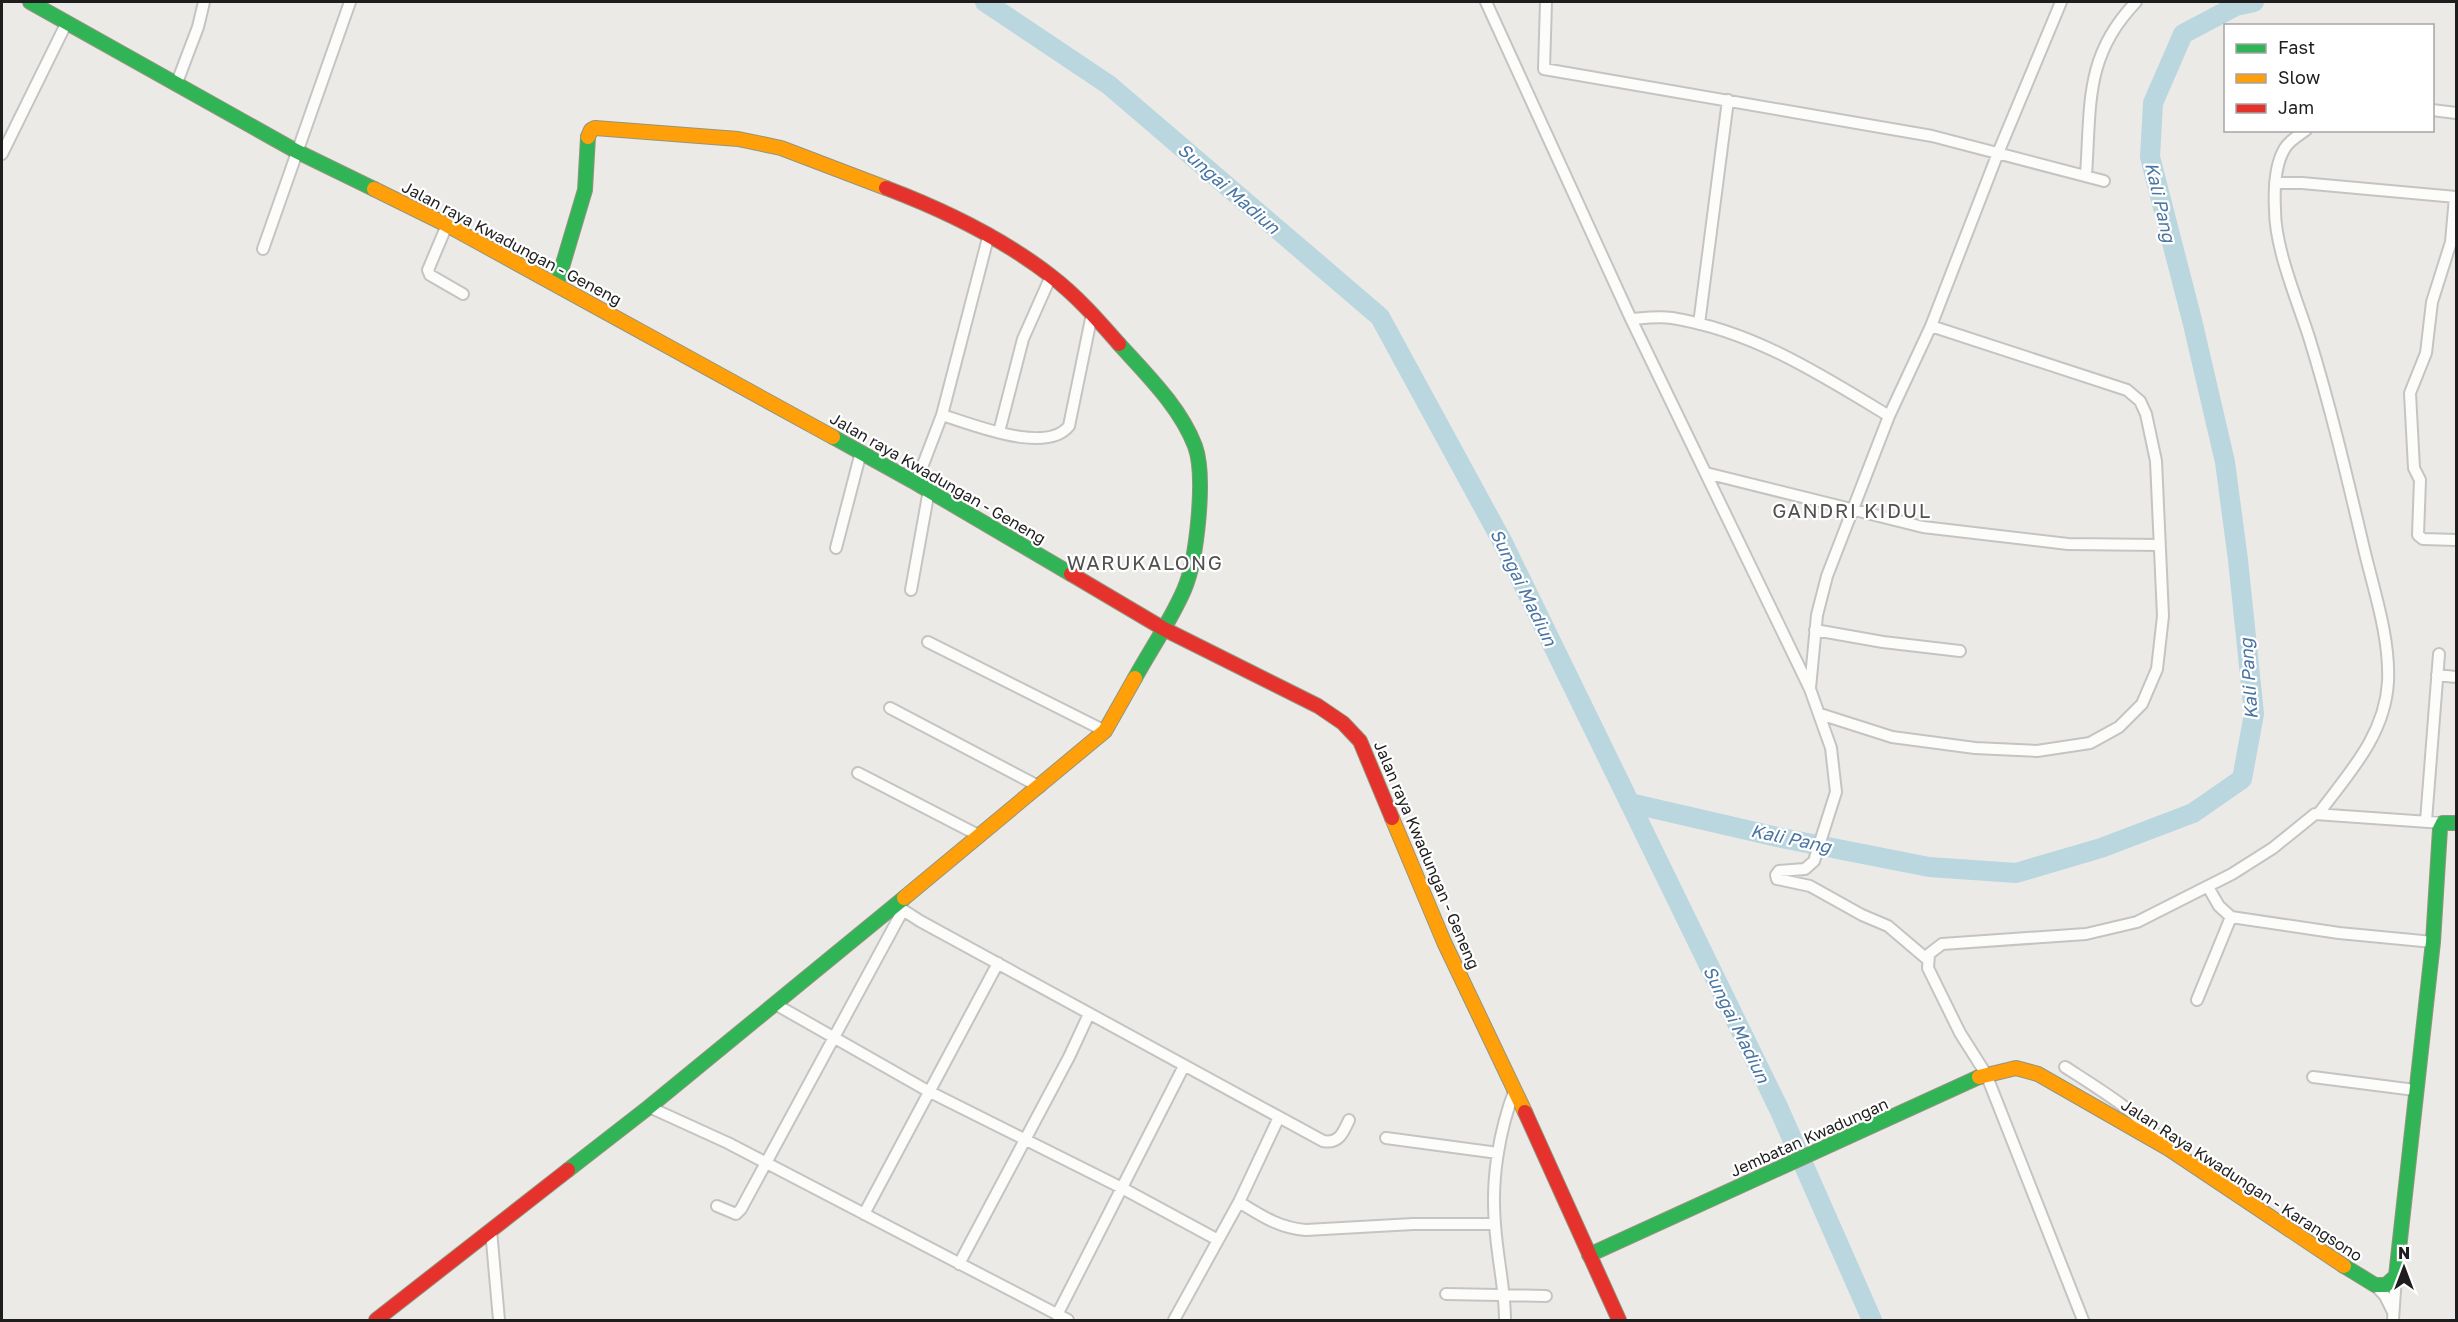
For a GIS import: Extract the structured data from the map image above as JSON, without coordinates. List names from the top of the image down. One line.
{"streets":{"main road":["Jalan raya Kwadungan - Geneng","Jembatan Kwadungan","Jalan Raya Kwadungan - Karangsono"]},"crossings":[["Jalan raya Kwadungan - Geneng","Jembatan Kwadungan"],["Jembatan Kwadungan","Jalan Raya Kwadungan - Karangsono"]],"districts":["GANDRI KIDUL","WARUKALONG"],"water":["Sungai Madiun","Kali Pang"],"legend":["Fast","Slow","Jam"],"north":"top"}
